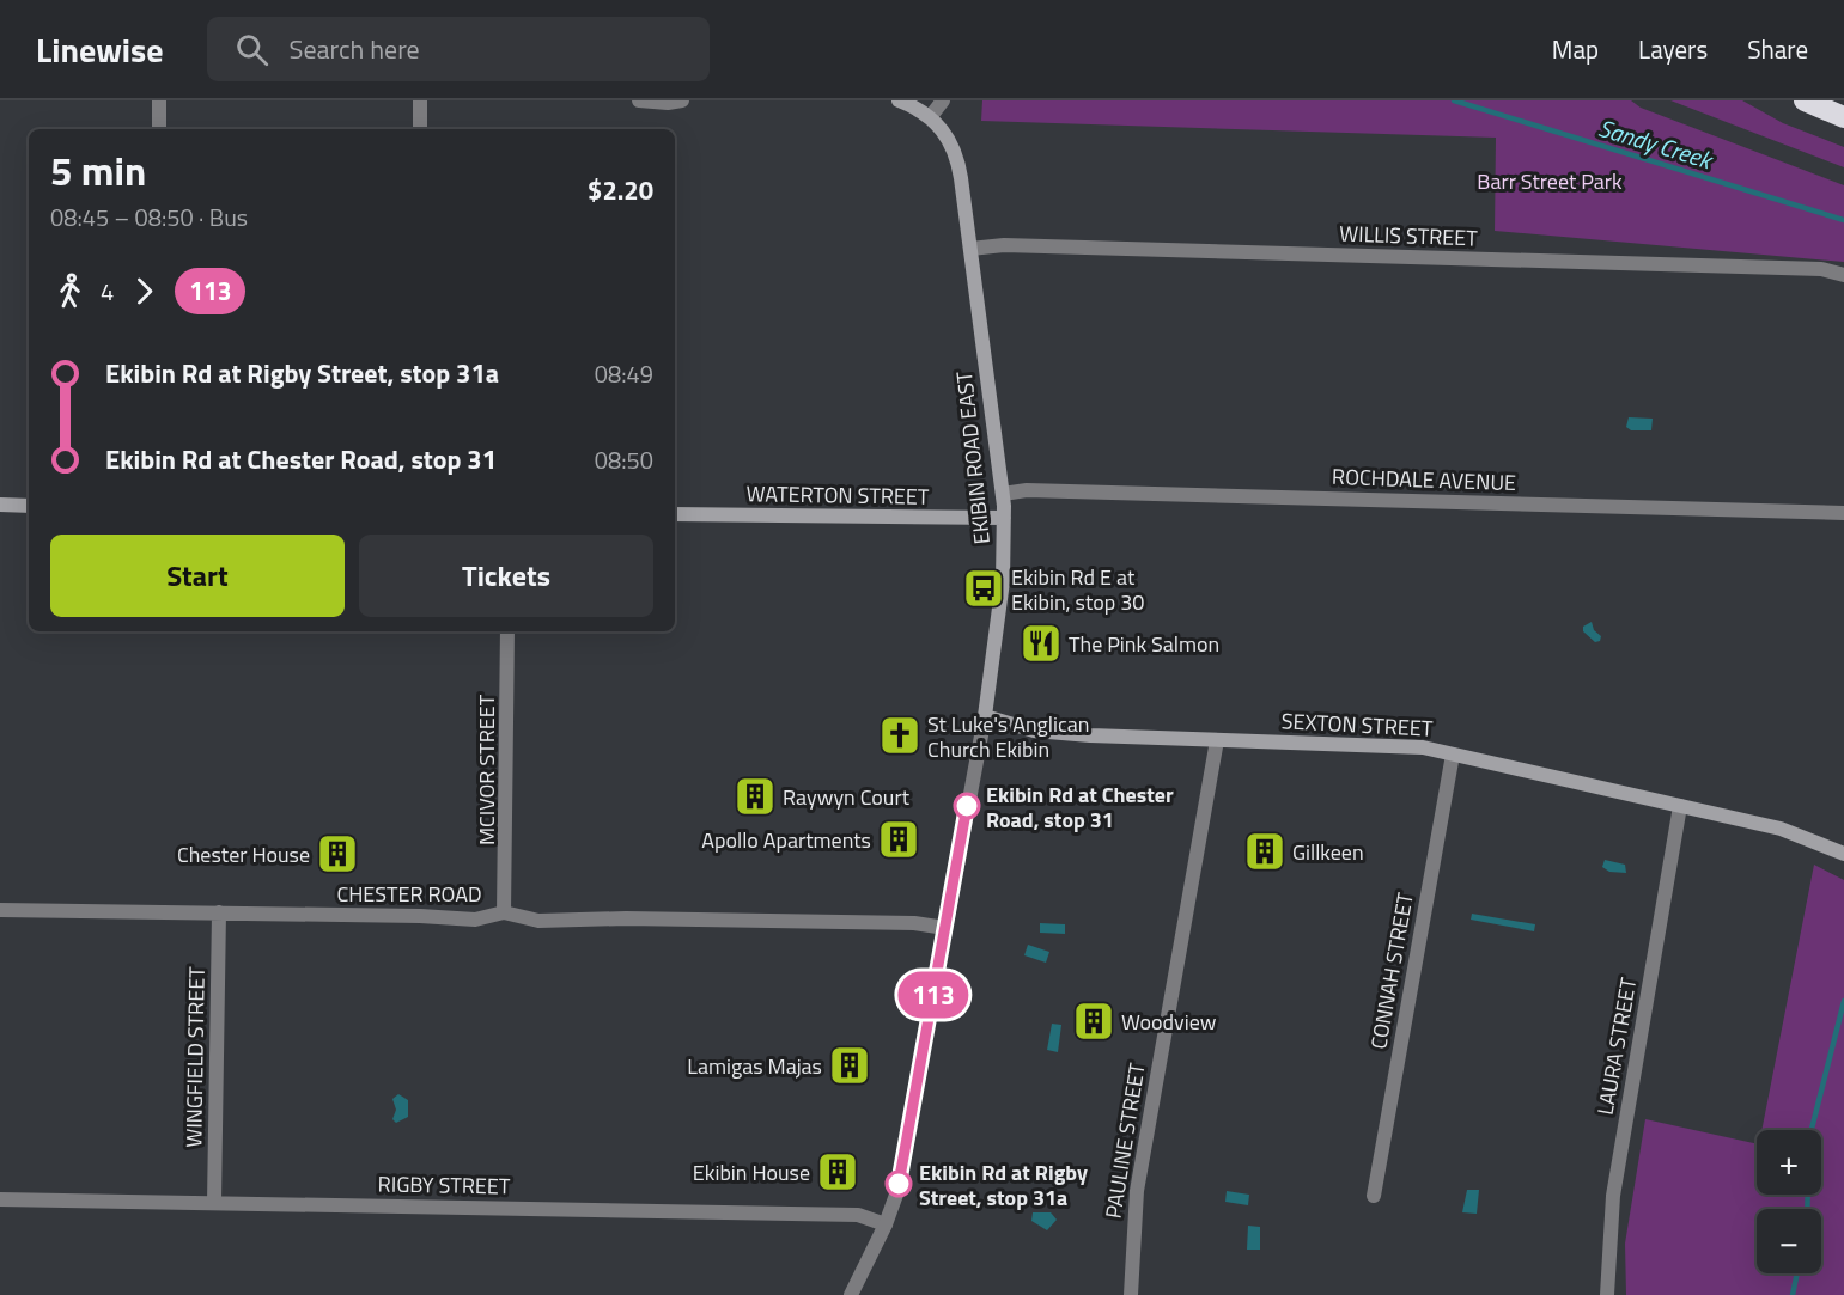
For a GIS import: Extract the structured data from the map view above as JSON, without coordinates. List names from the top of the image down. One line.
{"streets":{"main road":["EKIBIN ROAD EAST","WATERTON STREET","SEXTON STREET"],"street":["WILLIS STREET","ROCHDALE AVENUE","MCIVOR STREET","CHESTER ROAD","CONNAH STREET","LAURA STREET","WINGFIELD STREET","PAULINE STREET","RIGBY STREET"]},"crossings":[["WILLIS STREET","EKIBIN ROAD EAST"],["EKIBIN ROAD EAST","ROCHDALE AVENUE"],["EKIBIN ROAD EAST","WATERTON STREET"],["EKIBIN ROAD EAST","SEXTON STREET"],["EKIBIN ROAD EAST","CHESTER ROAD"],["EKIBIN ROAD EAST","RIGBY STREET"],["SEXTON STREET","CONNAH STREET"],["SEXTON STREET","LAURA STREET"],["SEXTON STREET","PAULINE STREET"],["MCIVOR STREET","CHESTER ROAD"],["CHESTER ROAD","WINGFIELD STREET"],["WINGFIELD STREET","RIGBY STREET"]],"water":["Sandy Creek"],"parks":["Barr Street Park"],"places":{"bus stop":["Ekibin Rd E at Ekibin, stop 30"],"restaurant":["The Pink Salmon"],"church":["St Luke's Anglican Church Ekibin"],"building":["Raywyn Court","Apollo Apartments","Gillkeen","Chester House","Woodview","Lamigas Majas","Ekibin House"],"other":["Ekibin Rd at Chester Road, stop 31","Ekibin Rd at Rigby Street, stop 31a"]},"lines":["bus line 113"],"page":{"header":"Linewise","search":"Search here","nav":["Map","Layers","Share"],"on_map":"113","heading":["5 min","08:45 – 08:50 · Bus","$2.20"],"legs":["4","113"],"list":[{"name":"Ekibin Rd at Rigby Street, stop 31a","value":"08:49"},{"name":"Ekibin Rd at Chester Road, stop 31","value":"08:50"}],"buttons":["Start","Tickets"],"map_buttons":["+","−"]}}
